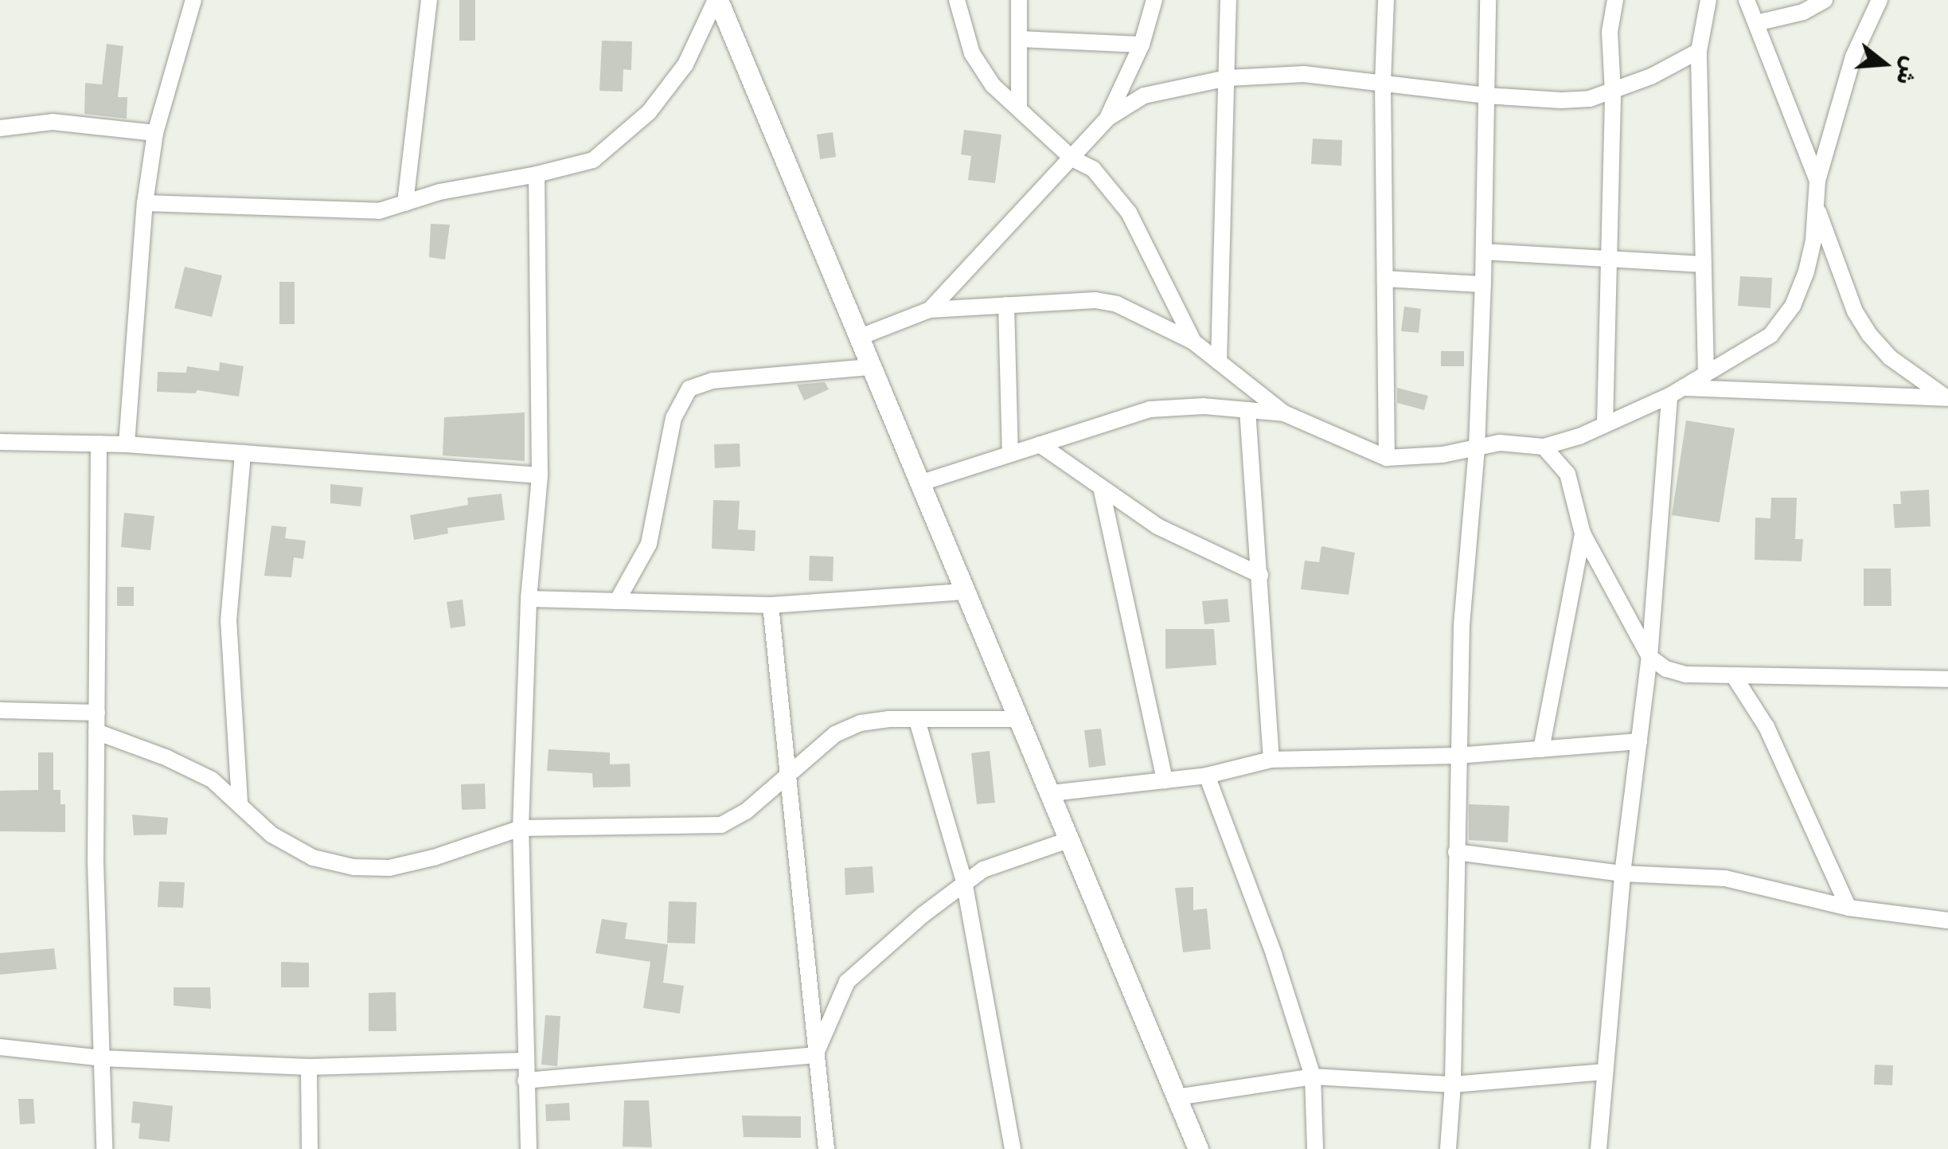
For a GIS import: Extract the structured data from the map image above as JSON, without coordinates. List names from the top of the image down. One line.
{"north":"right"}
